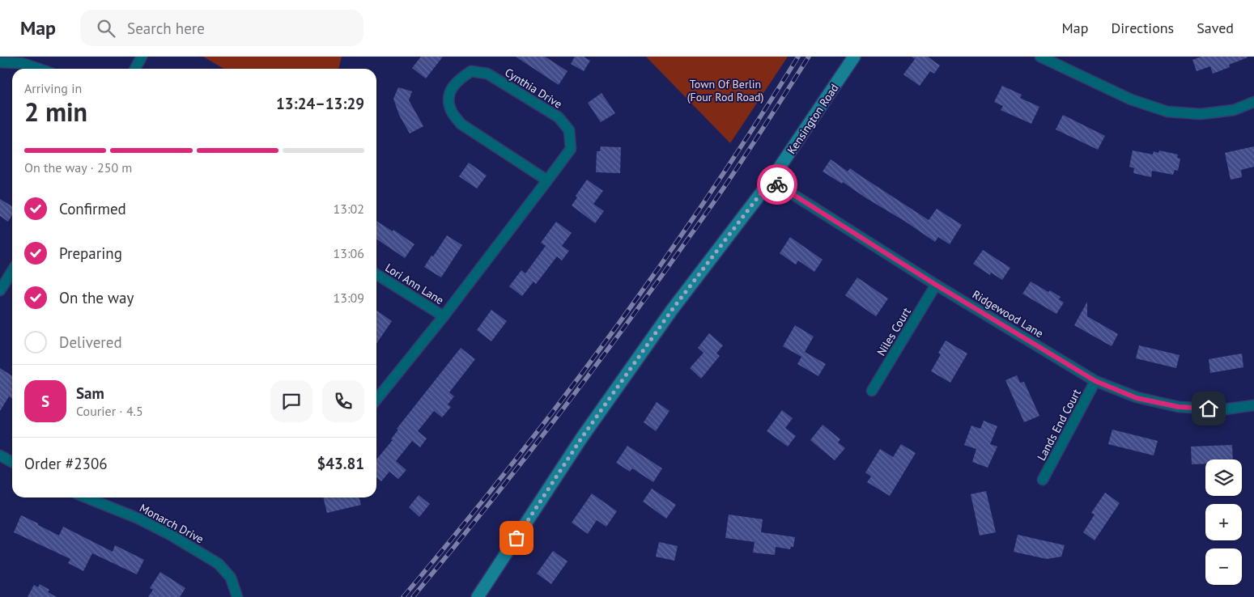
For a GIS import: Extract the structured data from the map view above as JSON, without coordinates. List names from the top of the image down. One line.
{"streets":{"street":["Cynthia Drive","Kensington Road","Lori Ann Lane","Ridgewood Lane","Niles Court","Lands End Court","Monarch Drive"]},"crossings":[["Cynthia Drive","Lori Ann Lane"],["Kensington Road","Ridgewood Lane"],["Ridgewood Lane","Niles Court"],["Ridgewood Lane","Lands End Court"]],"parks":["Town Of Berlin (Four Rod Road)"],"page":{"header":"Map","search":"Search here","nav":["Map","Directions","Saved"],"heading":["2 min","Arriving in","13:24–13:29"],"panel":["Sam","Courier · 4.5","Order #2306","$43.81"],"bar":"On the way · 250 m","list":[["Confirmed","13:02"],["Preparing","13:06"],["On the way","13:09"],"Delivered"],"round":"S","map_buttons":["+","−"]}}
